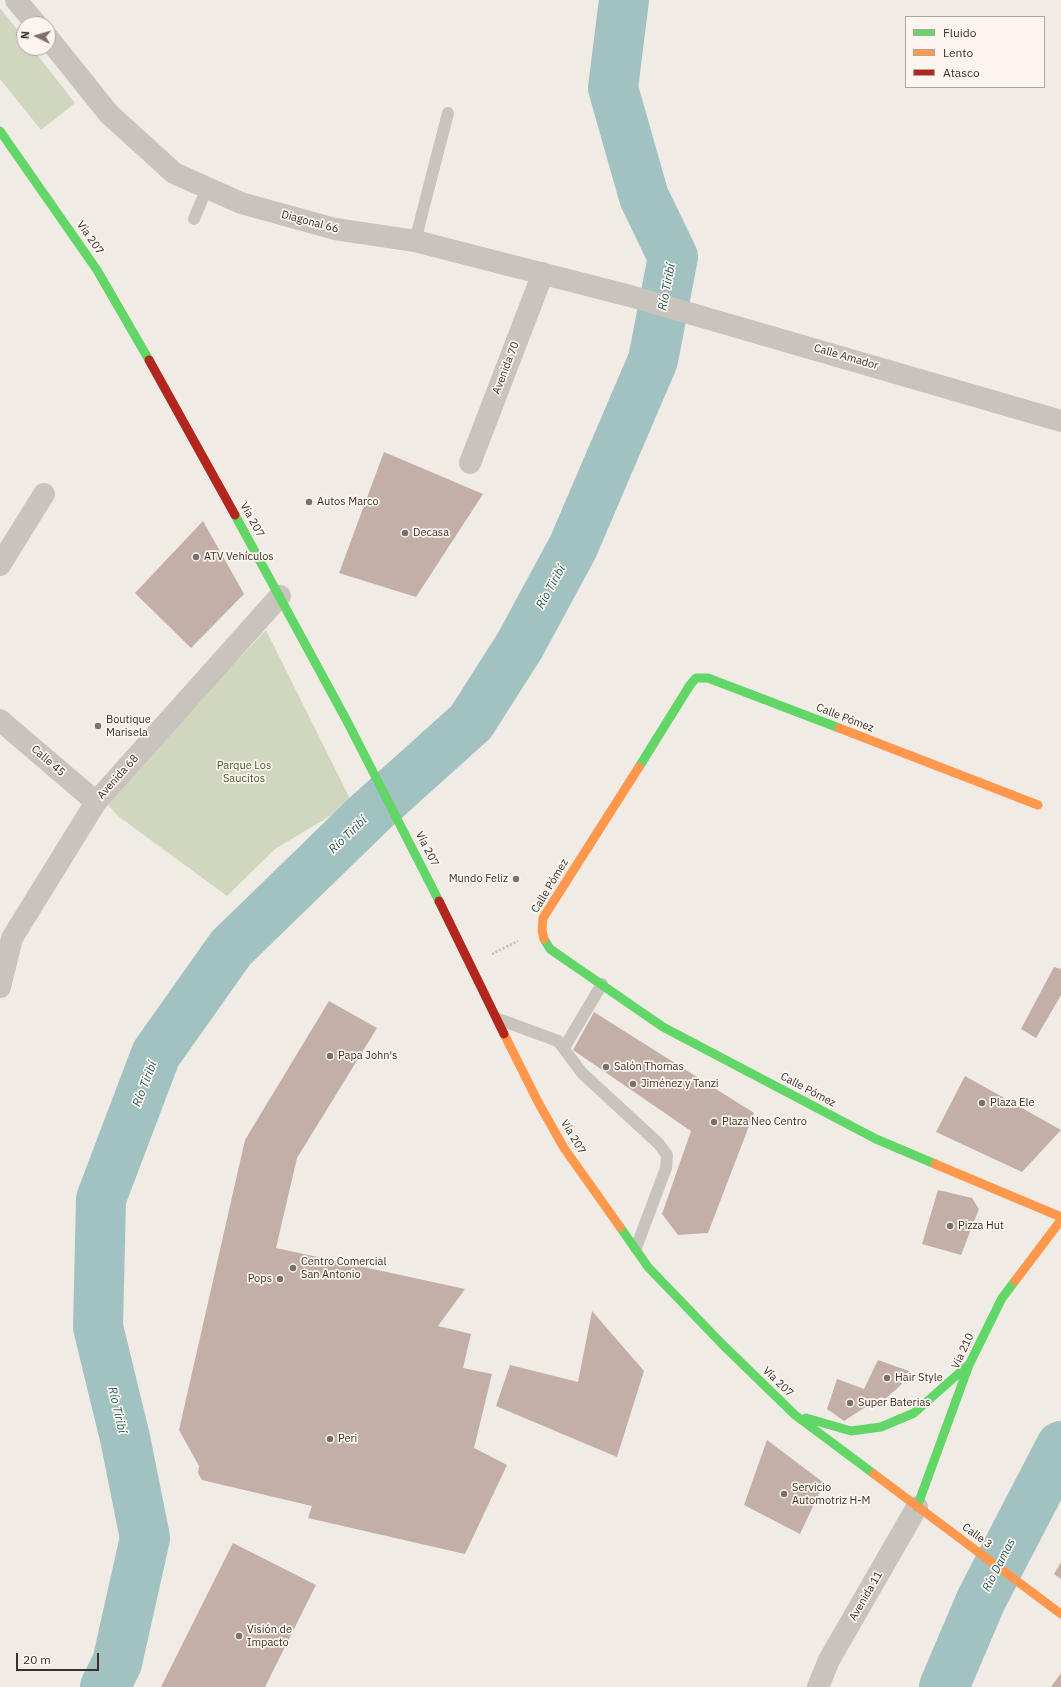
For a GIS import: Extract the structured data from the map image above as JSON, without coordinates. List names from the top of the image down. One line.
{"streets":{"main road":["Vía 207","Calle Pómez","Vía 210","Calle 3"],"street":["Diagonal 66","Calle Amador","Avenida 70","Calle 45","Avenida 68","Avenida 11"]},"crossings":[["Diagonal 66","Calle Amador"],["Diagonal 66","Avenida 70"],["Vía 207","Avenida 68"],["Vía 207","Vía 210"],["Vía 207","Calle 3"],["Vía 207","Avenida 11"],["Calle Pómez","Vía 210"],["Calle 45","Avenida 68"],["Vía 210","Calle 3"],["Vía 210","Avenida 11"],["Calle 3","Avenida 11"]],"water":["Río Tiribí","Río Damas"],"parks":["Parque Los Saucitos"],"places":["Autos Marco","Decasa","ATV Vehículos","Boutique Marisela","Mundo Feliz","Papa John's","Salón Thomas","Jiménez y Tanzi","Plaza Ele","Plaza Neo Centro","Pizza Hut","Centro Comercial San Antonio","Pops","Hair Style","Super Baterias","Peri","Servicio Automotriz H-M","Visión de Impacto"],"legend":["Fluido","Lento","Atasco"],"scale_bar":"20 m","north":"left"}
